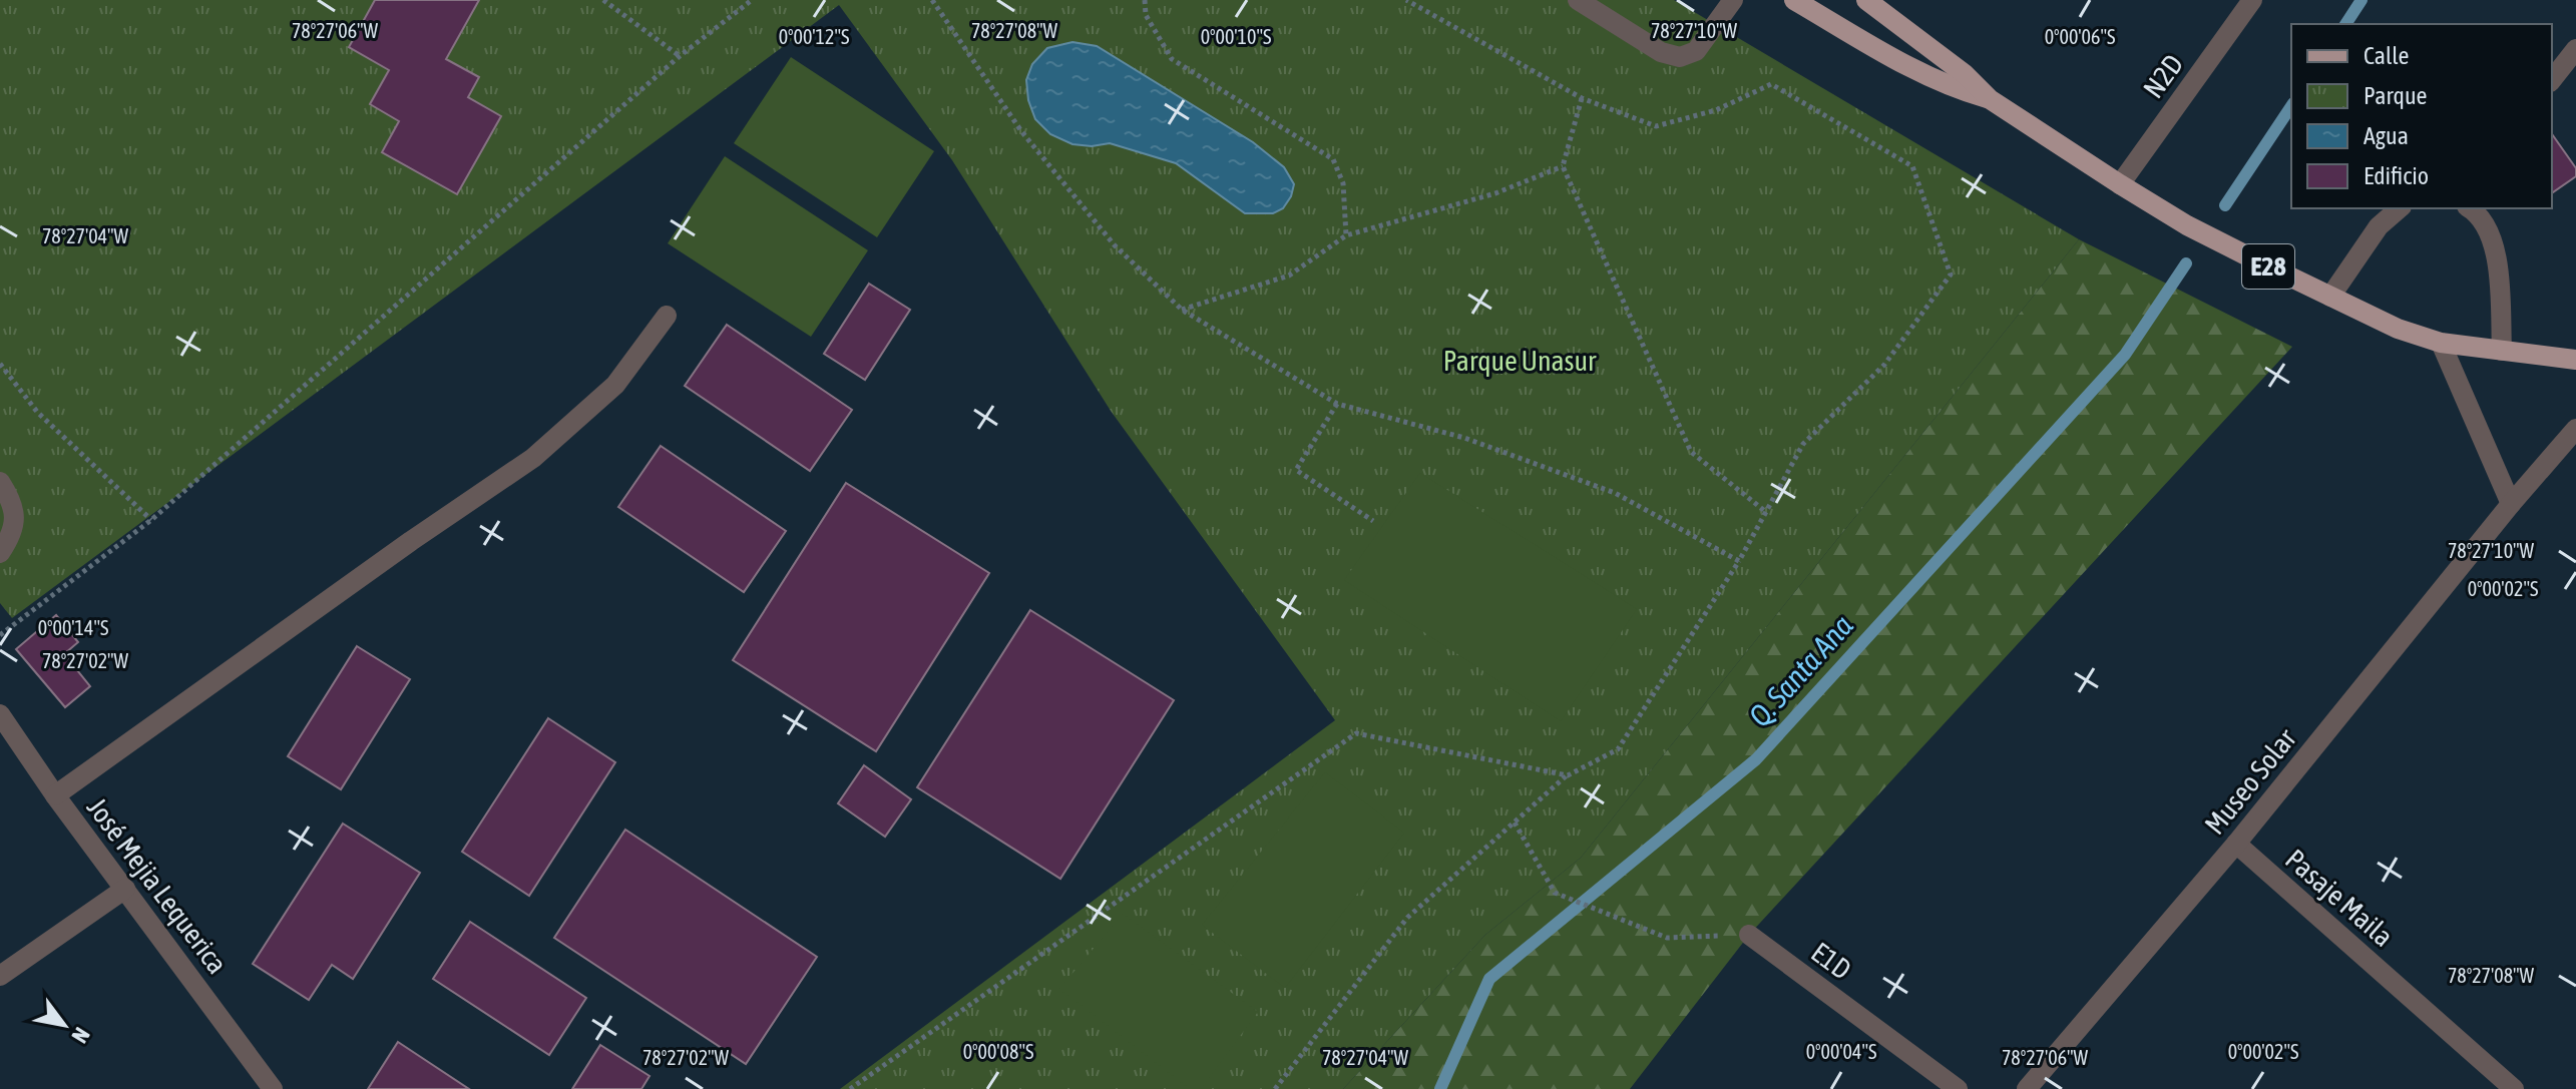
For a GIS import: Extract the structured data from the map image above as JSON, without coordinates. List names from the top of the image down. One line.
{"streets":{"main road":["E28"],"street":["N2D","Museo Solar","José Mejia Lequerica","Pasaje Maila","E1D"]},"crossings":[["N2D","E28"],["Museo Solar","Pasaje Maila"]],"water":["Q. Santa Ana"],"parks":["Parque Unasur"],"legend":["Calle","Parque","Agua","Edificio"],"north":"bottom right","coordinates":["78°27'06\"W","78°27'08\"W","78°27'10\"W","0°00'12\"S","0°00'10\"S","0°00'06\"S","78°27'04\"W","0°00'02\"S","0°00'14\"S","78°27'02\"W","0°00'08\"S","0°00'04\"S"]}
